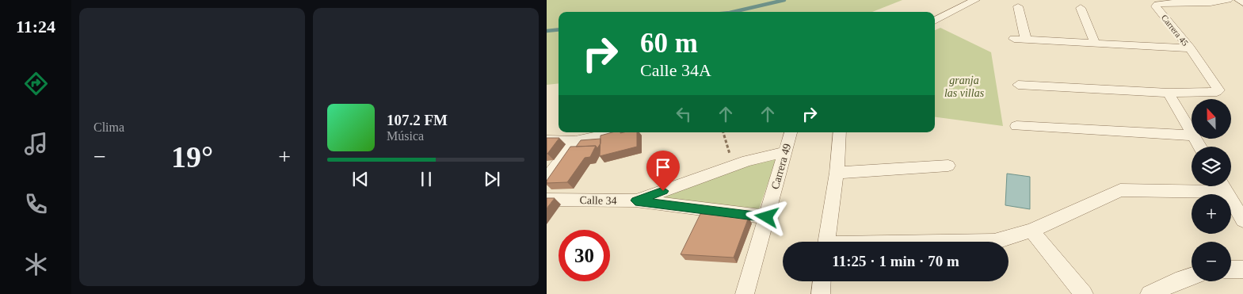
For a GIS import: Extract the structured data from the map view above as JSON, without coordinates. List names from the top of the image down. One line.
{"streets":{"street":["Carrera 45","Carrera 49","Calle 34"]},"crossings":[["Carrera 49","Calle 34"]],"parks":["granja las villas"],"north":"top","page":{"tabs":"11:24","tile":"Clima","turn":["60 m","Calle 34A"],"map_buttons":["+","−"],"song":["107.2 FM","Música"],"heat":["−","19°","+"],"limit":"30","trip":"11:25 · 1 min · 70 m"}}
